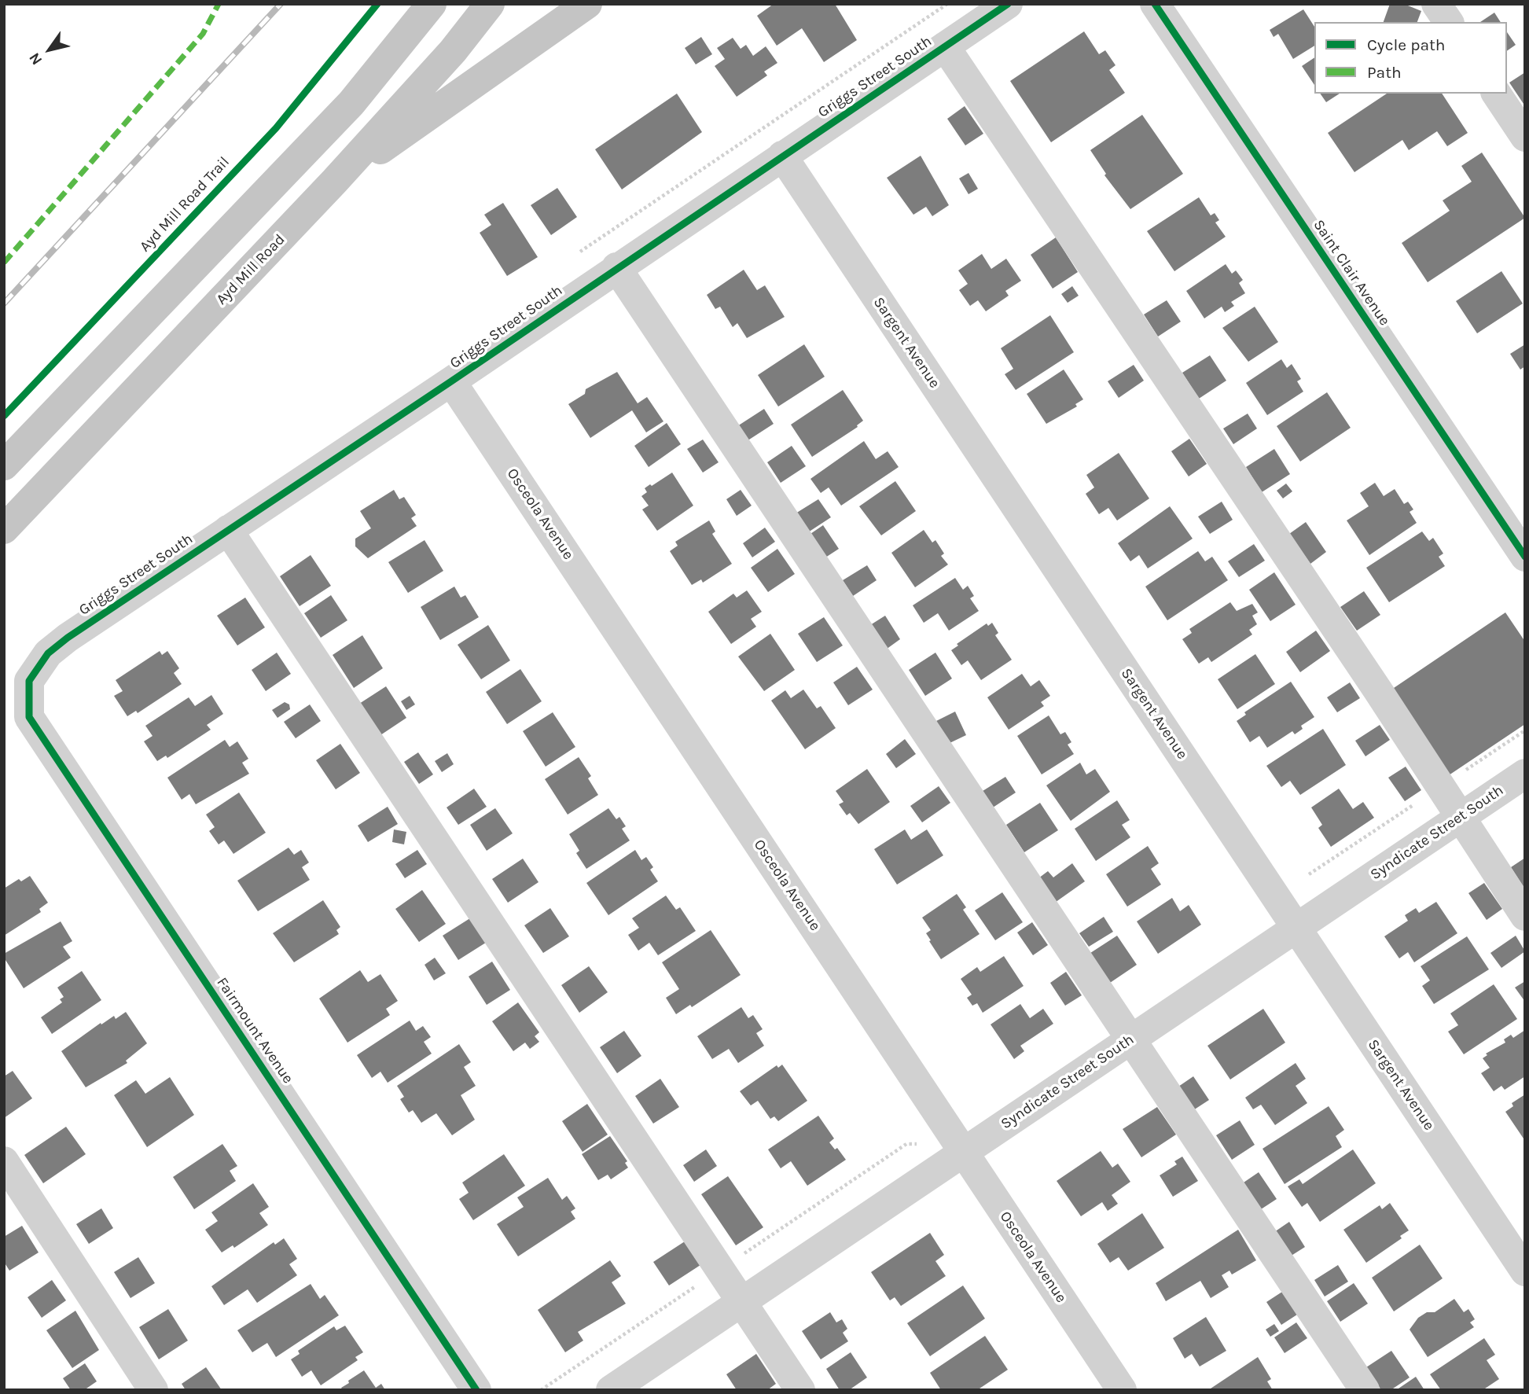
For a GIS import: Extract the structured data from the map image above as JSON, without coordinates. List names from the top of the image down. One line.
{"streets":{"main road":["Ayd Mill Road"],"street":["Griggs Street South","Saint Clair Avenue","Sargent Avenue","Osceola Avenue","Syndicate Street South","Fairmount Avenue"],"cycle path":["Ayd Mill Road Trail"]},"crossings":[["Griggs Street South","Sargent Avenue"],["Griggs Street South","Osceola Avenue"],["Griggs Street South","Fairmount Avenue"],["Sargent Avenue","Syndicate Street South"],["Osceola Avenue","Syndicate Street South"]],"legend":["Cycle path","Path"],"north":"bottom left"}
